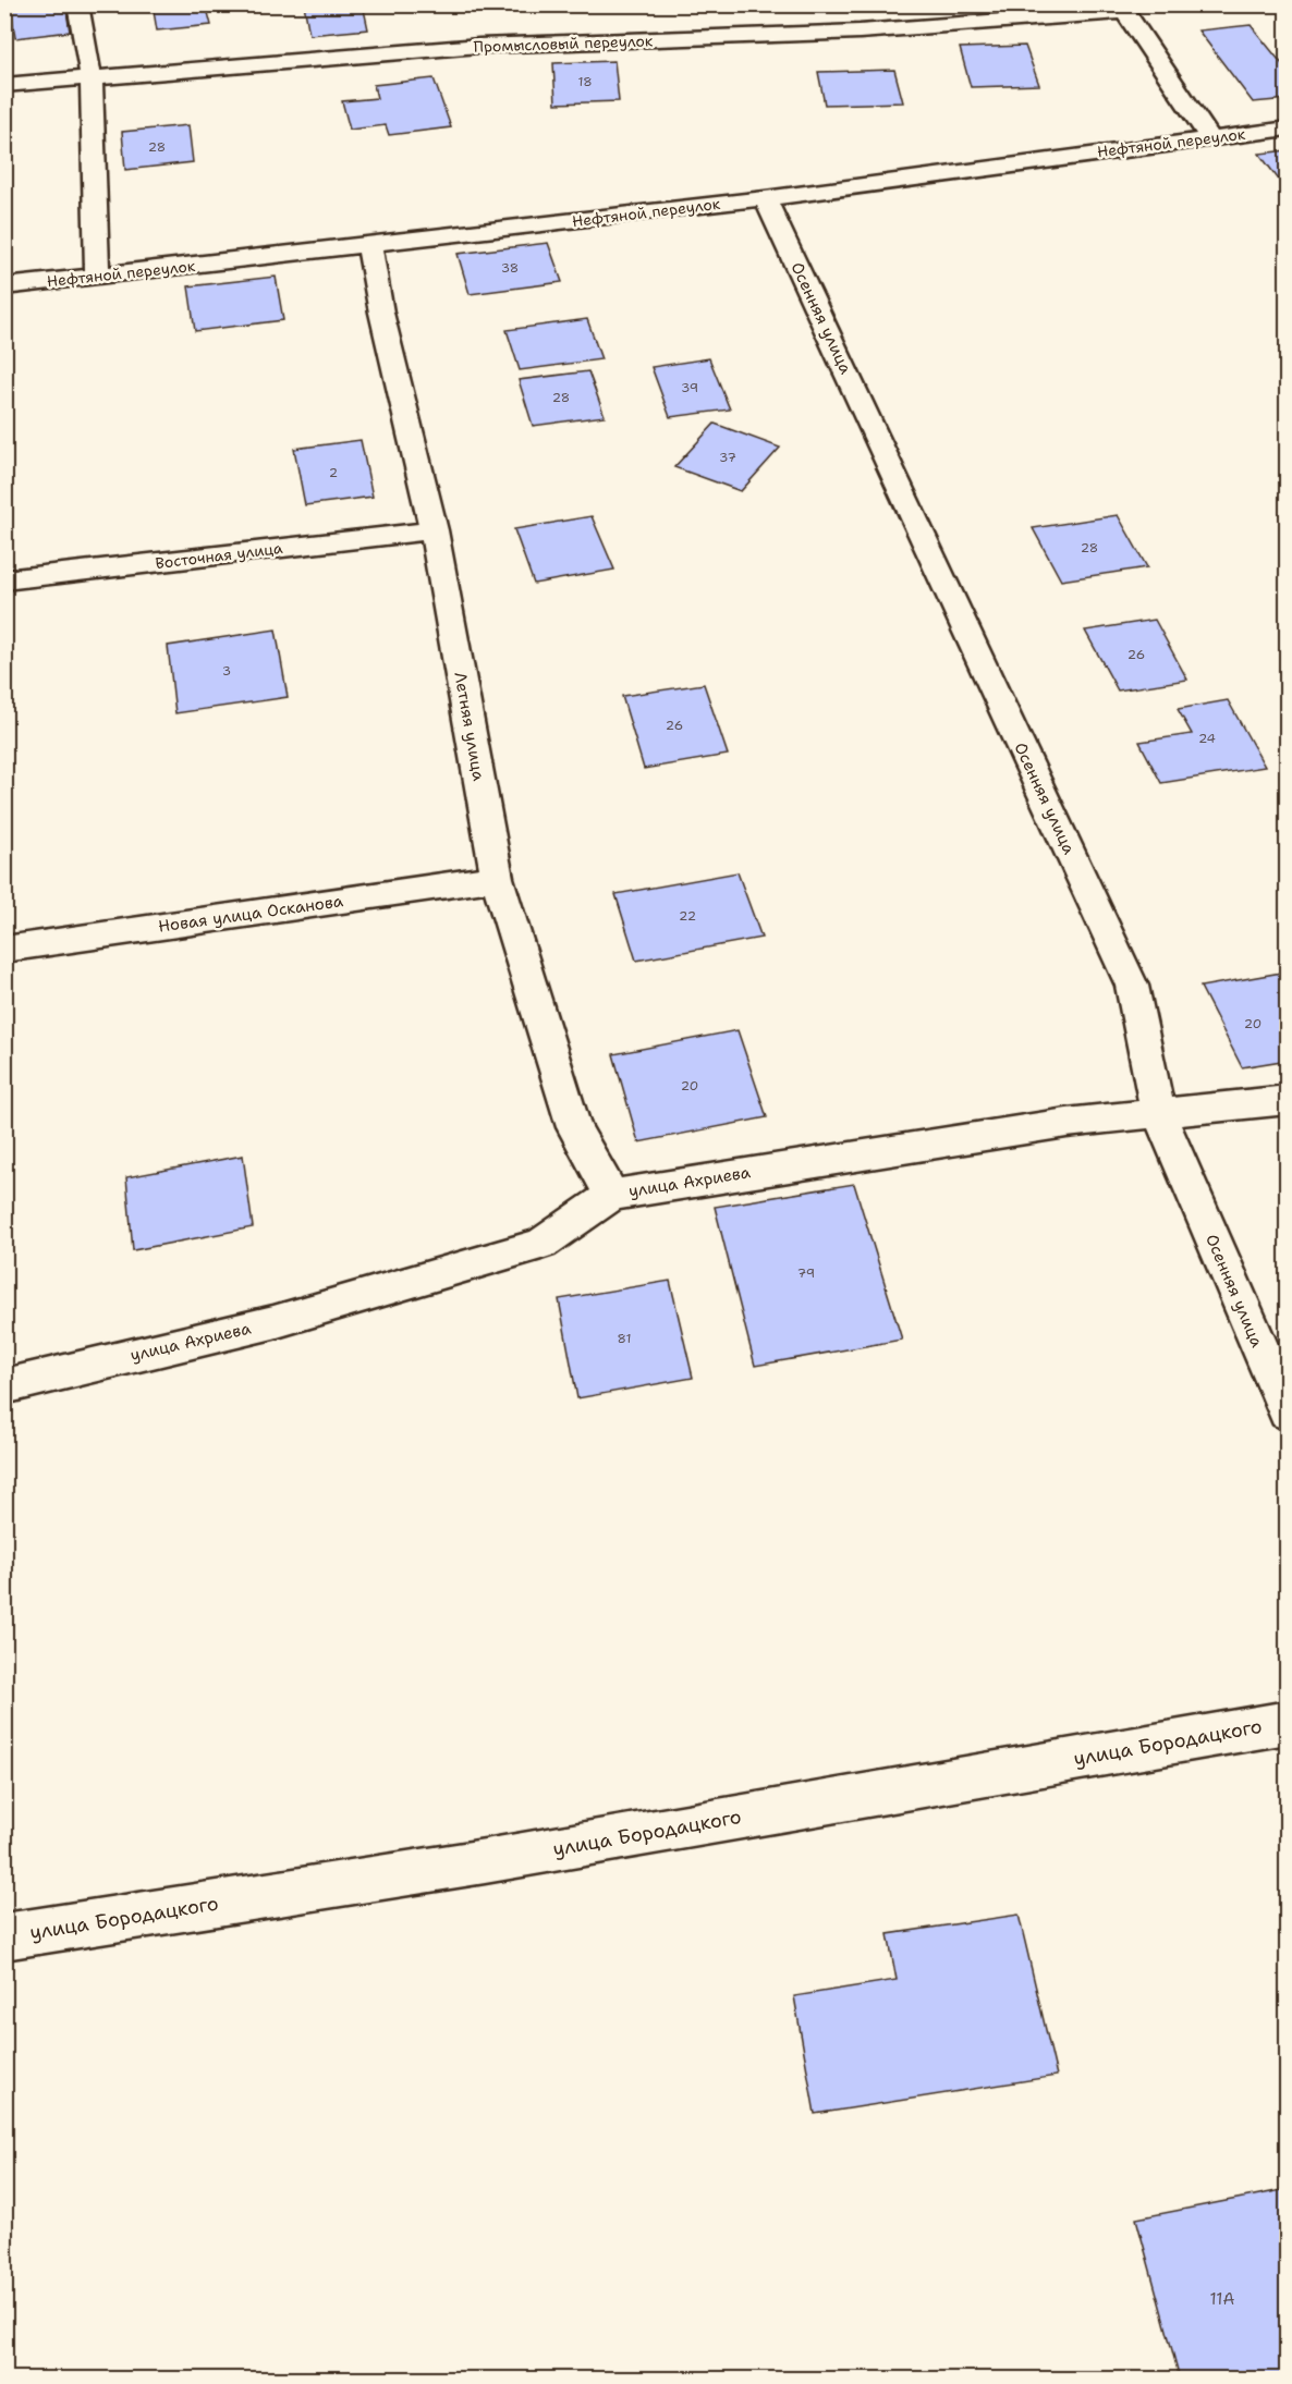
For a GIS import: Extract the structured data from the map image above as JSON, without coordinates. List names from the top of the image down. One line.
{"streets":{"street":["Промысловый переулок","Нефтяной переулок","Осенняя улица","Восточная улица","Летняя улица","Новая улица Осканова","улица Ахриева","улица Бородацкого"]},"crossings":[["Нефтяной переулок","Осенняя улица"],["Нефтяной переулок","Летняя улица"],["Осенняя улица","улица Ахриева"],["Восточная улица","Летняя улица"],["Летняя улица","Новая улица Осканова"],["Летняя улица","улица Ахриева"]],"house_numbers":["18","28","38","39","28","37","2","28","26","3","26","24","22","20","20","79","81","11А"]}
